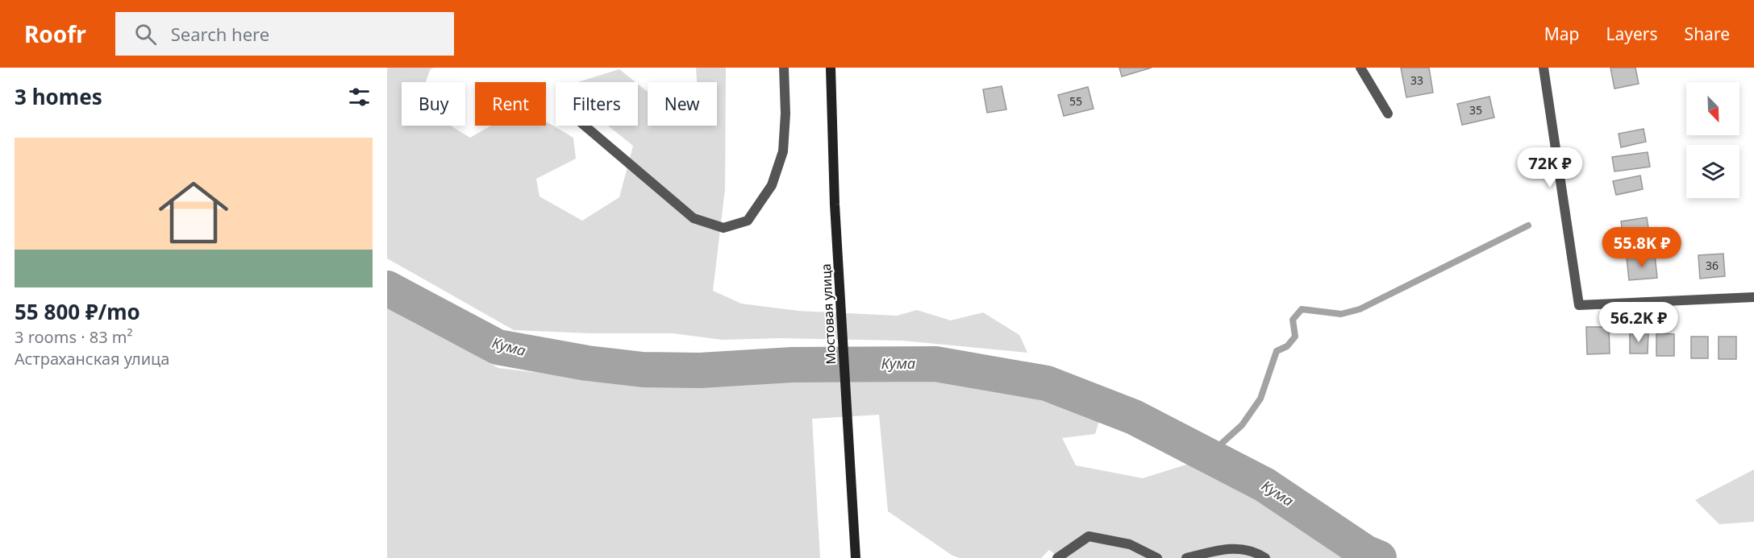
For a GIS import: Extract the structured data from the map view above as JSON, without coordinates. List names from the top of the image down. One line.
{"streets":{"main road":["Мостовая улица"]},"water":["Кума"],"house_numbers":["33","55","35","36"],"north":"bottom right","page":{"header":"Roofr","search":"Search here","nav":["Map","Layers","Share"],"heading":"3 homes","chip":["Buy","Rent","Filters","New"],"list":[{"name":"55 800 ₽/mo","note":"3 rooms · 83 m² · Астраханская улица"}],"price":["72K ₽","55.8K ₽","56.2K ₽"]}}
